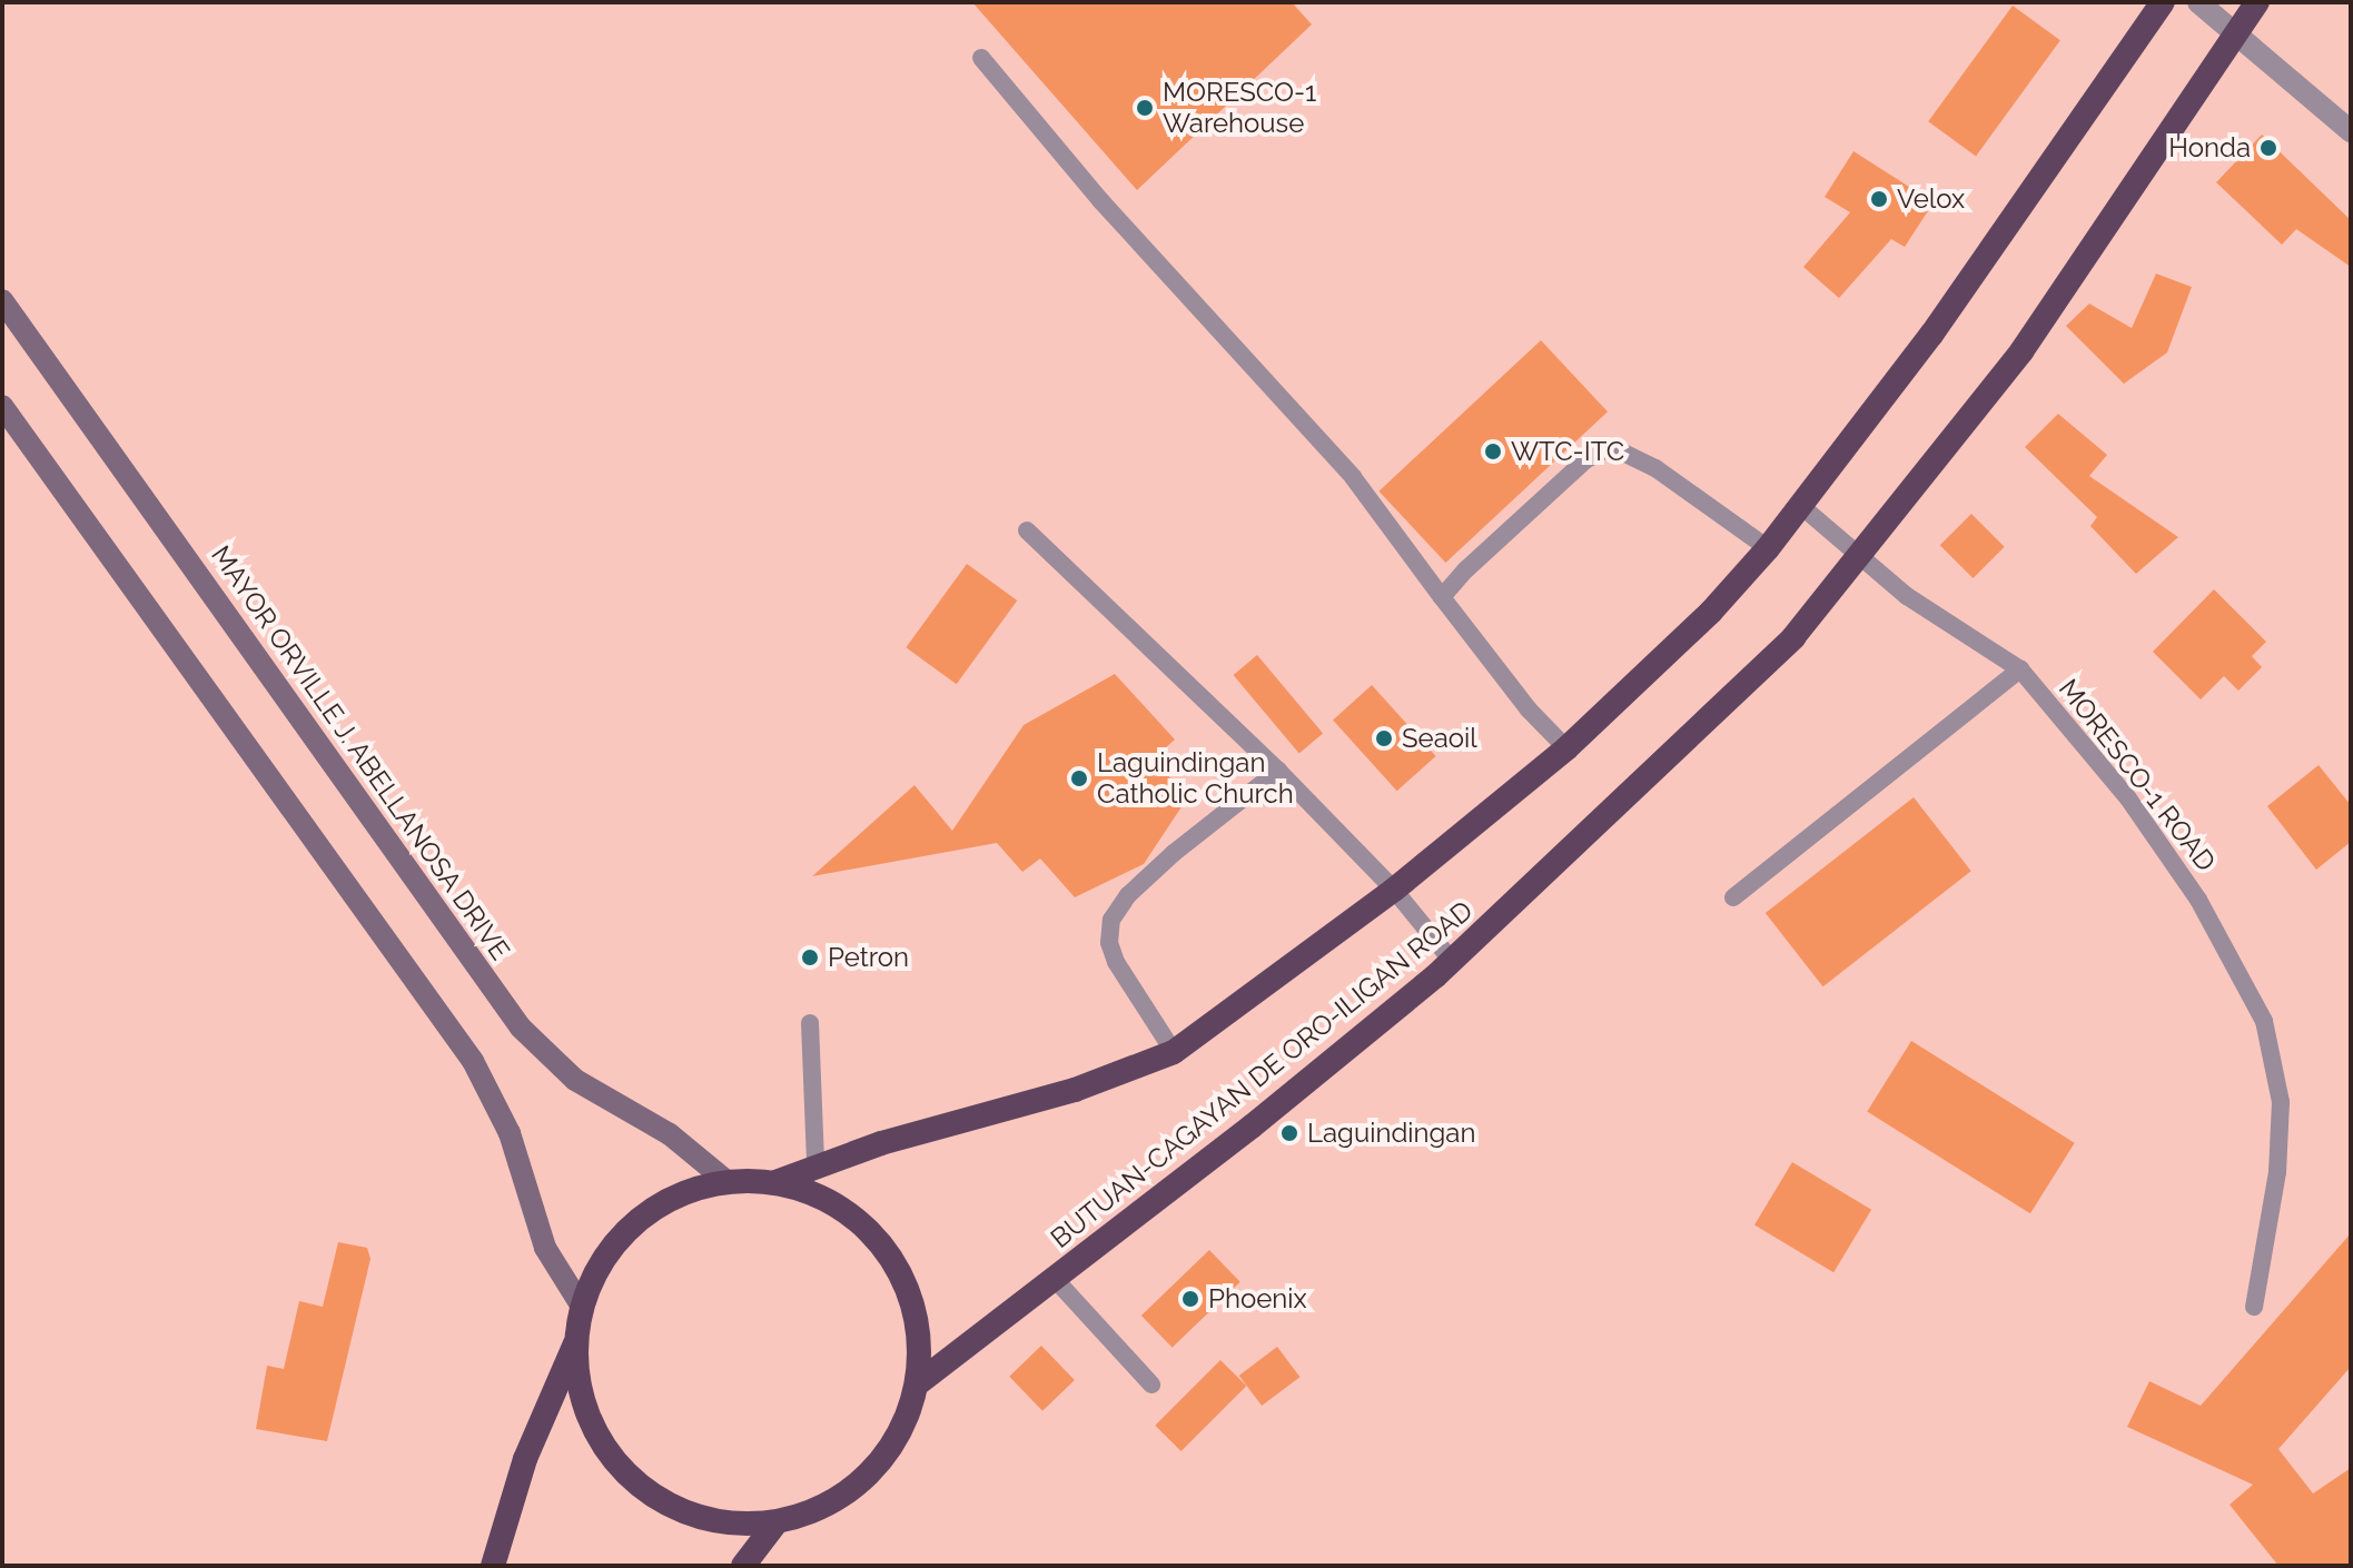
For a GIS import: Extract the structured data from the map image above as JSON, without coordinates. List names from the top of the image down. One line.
{"streets":{"highway":["BUTUAN-CAGAYAN DE ORO-ILIGAN ROAD"],"main road":["MAYOR ORVILLE J. ABELLANOSA DRIVE"],"lane":["MORESCO-1 ROAD"]},"crossings":[["MORESCO-1 ROAD","BUTUAN-CAGAYAN DE ORO-ILIGAN ROAD"]],"places":["MORESCO-1 Warehouse","Honda","Velox","WTC-ITC","Seaoil","Laguindingan Catholic Church","Petron","Laguindingan","Phoenix"]}
